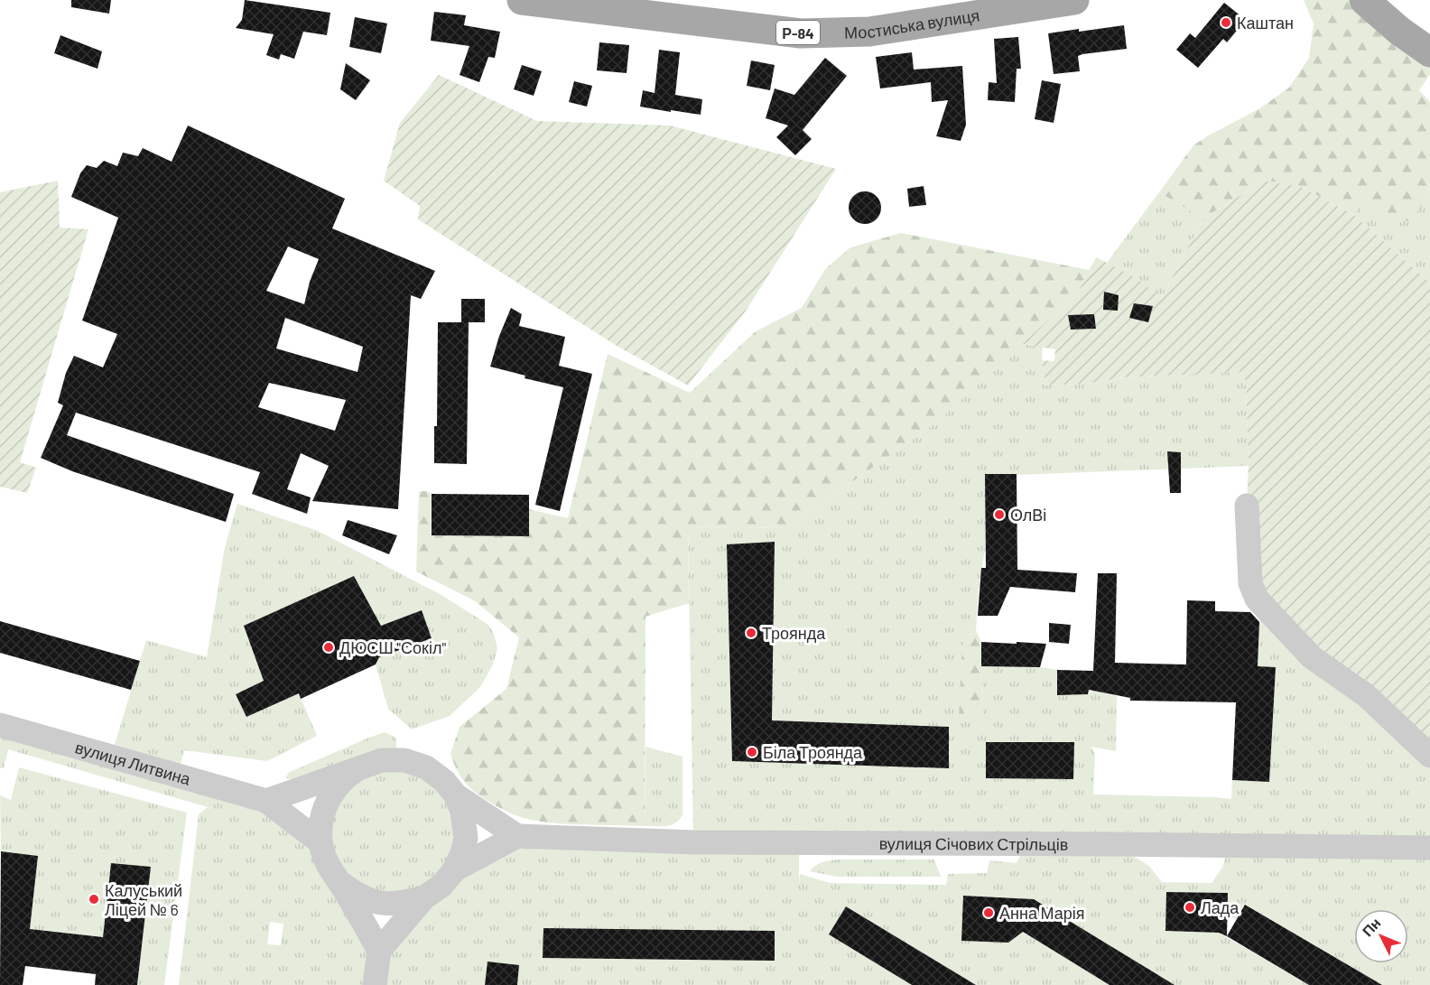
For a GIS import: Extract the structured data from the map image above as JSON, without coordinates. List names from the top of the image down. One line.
{"streets":{"main road":["Мостиська вулиця","Р-84"],"street":["вулиця Литвина","вулиця Січових Стрільців"]},"places":["Каштан","ОлВі","Троянда","ДЮСШ \"Сокіл\"","Біла Троянда","Калуський Ліцей № 6","Лада","Анна Марія"],"north":"top left"}
